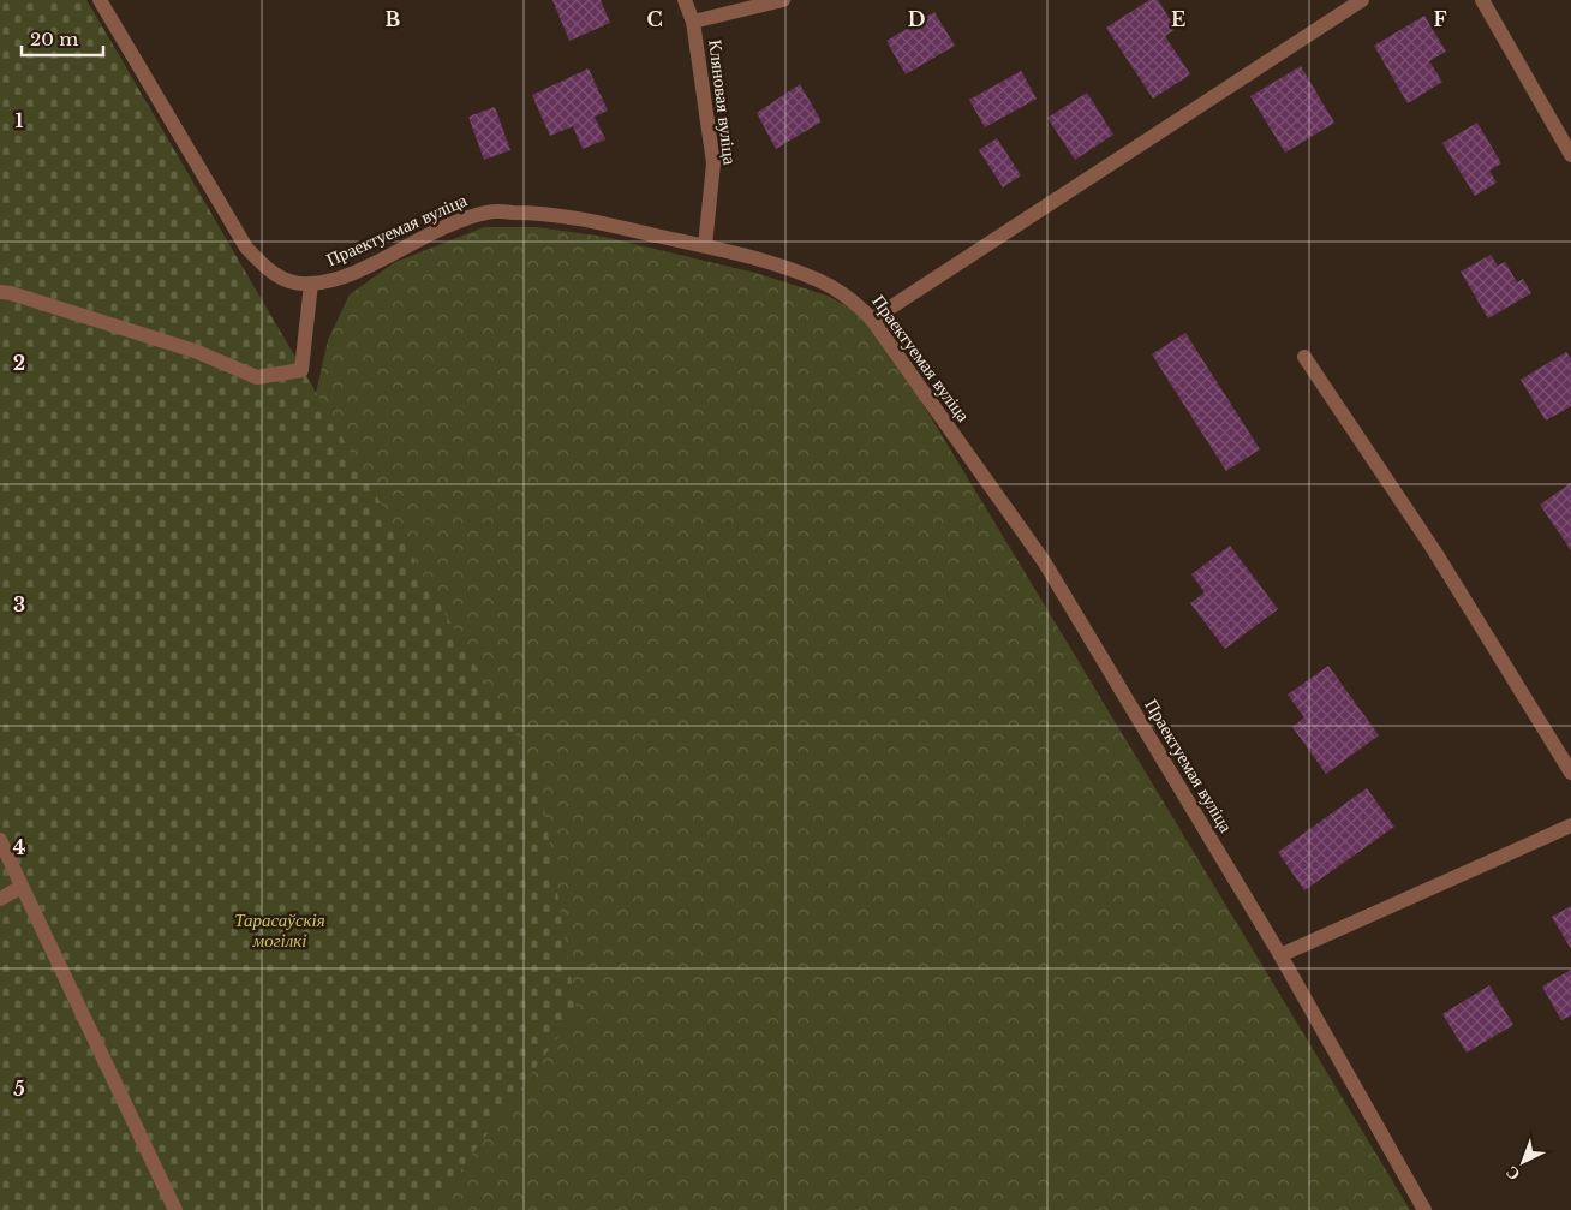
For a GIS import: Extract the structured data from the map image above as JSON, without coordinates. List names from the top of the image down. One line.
{"streets":{"street":["Кляновая вуліца","Праектуемая вуліца"]},"crossings":[["Кляновая вуліца","Праектуемая вуліца"]],"parks":["Тарасаўскія могілкі"],"scale_bar":"20 m","north":"bottom left","grid":{"columns":["B","C","D","E","F"],"rows":["1","2","3","4","5"]}}
